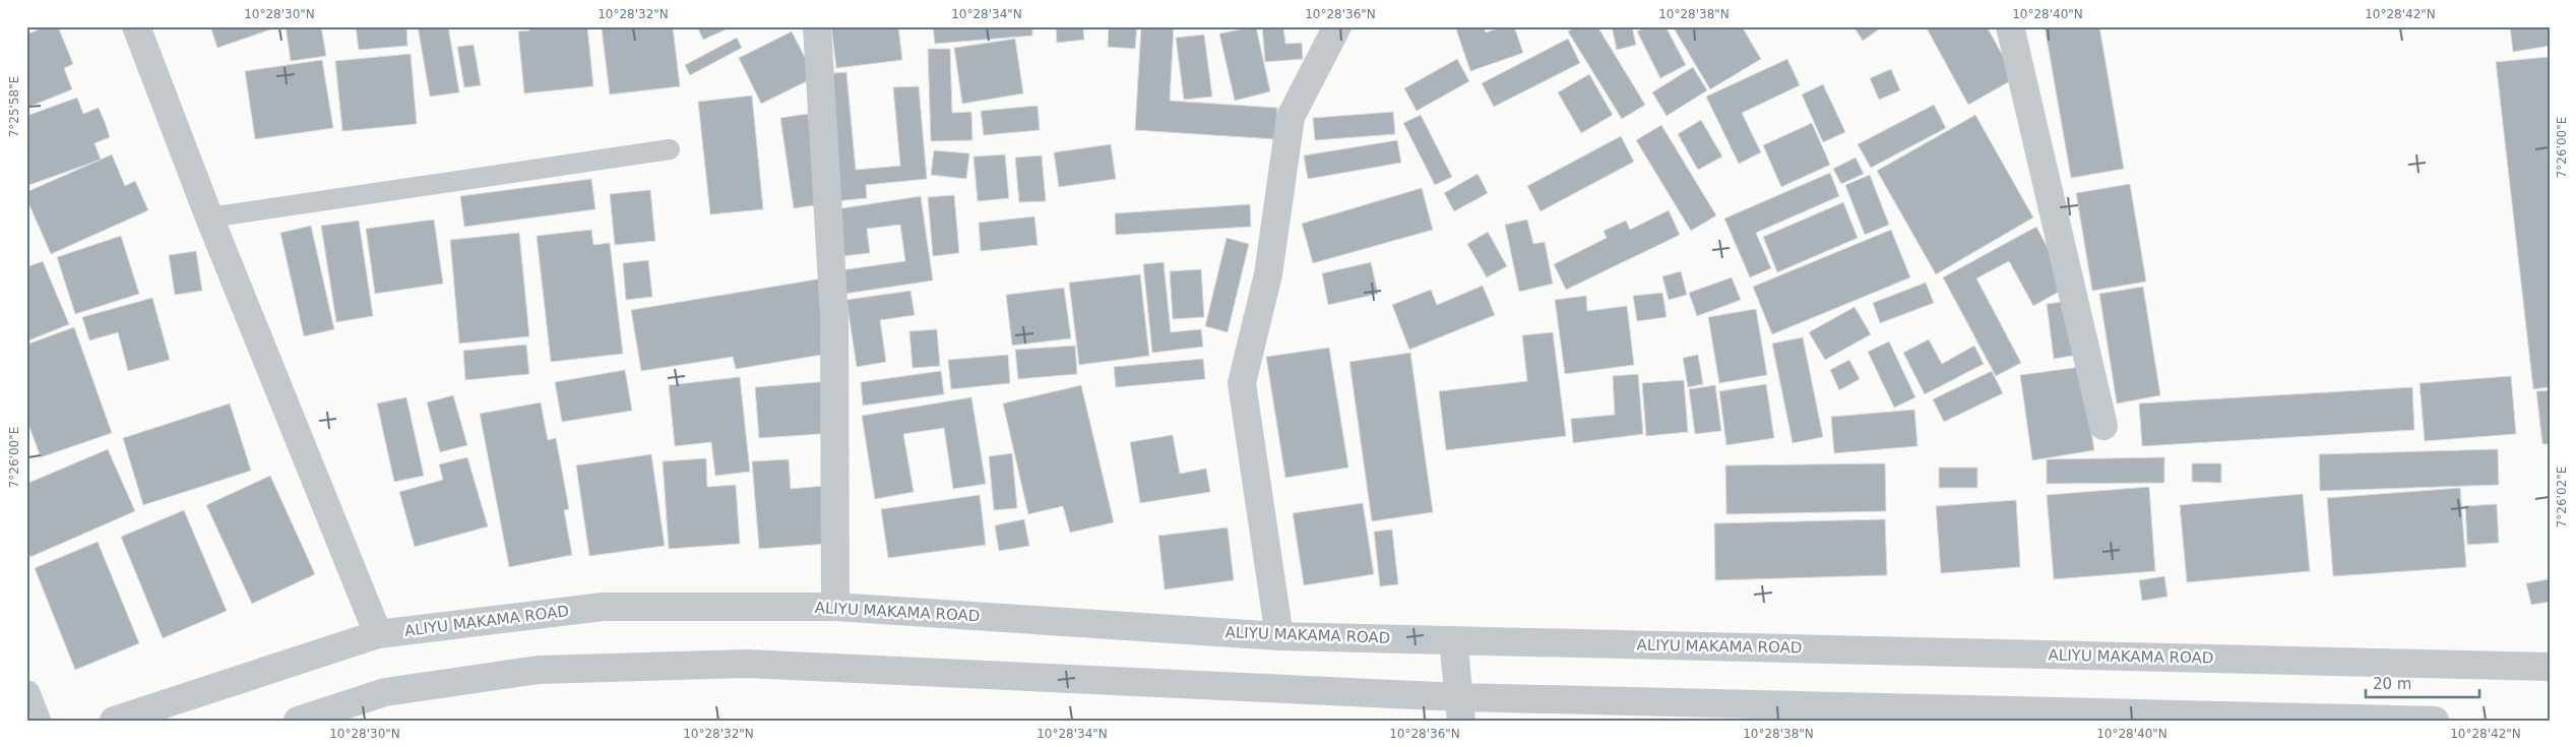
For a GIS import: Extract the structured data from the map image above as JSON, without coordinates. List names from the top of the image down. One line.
{"streets":{"street":["ALIYU MAKAMA ROAD"]},"scale_bar":"20 m","coordinates":["10°28'30\"N","10°28'32\"N","10°28'34\"N","10°28'36\"N","10°28'38\"N","10°28'40\"N","10°28'42\"N","7°25'58\"E","7°26'00\"E","7°26'02\"E"]}
